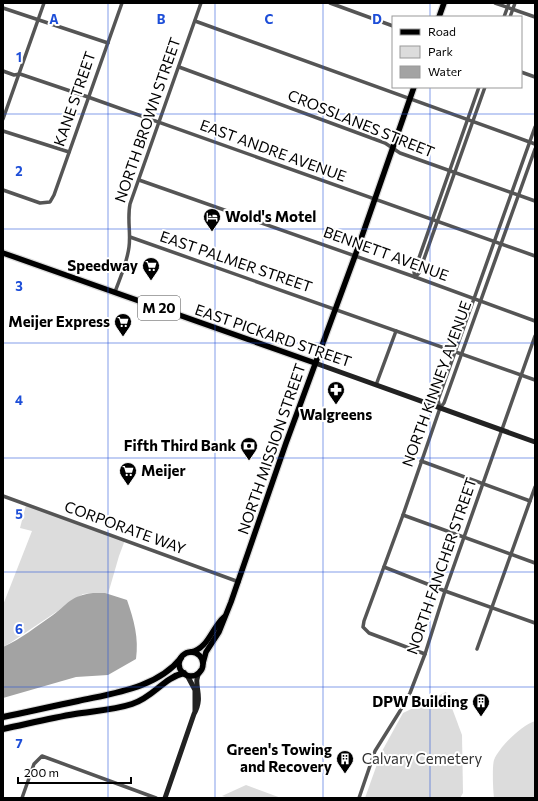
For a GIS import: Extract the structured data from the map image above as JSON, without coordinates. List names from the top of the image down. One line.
{"streets":{"main road":["M 20","EAST PICKARD STREET","NORTH MISSION STREET"],"street":["KANE STREET","NORTH BROWN STREET","CROSSLANES STREET","EAST ANDRE AVENUE","BENNETT AVENUE","EAST PALMER STREET","NORTH KINNEY AVENUE","CORPORATE WAY","NORTH FANCHER STREET"]},"crossings":[["KANE STREET","EAST ANDRE AVENUE"],["NORTH BROWN STREET","CROSSLANES STREET"],["NORTH BROWN STREET","EAST ANDRE AVENUE"],["NORTH BROWN STREET","BENNETT AVENUE"],["NORTH BROWN STREET","EAST PALMER STREET"],["NORTH BROWN STREET","EAST PICKARD STREET"],["CROSSLANES STREET","NORTH KINNEY AVENUE"],["CROSSLANES STREET","NORTH MISSION STREET"],["EAST ANDRE AVENUE","NORTH KINNEY AVENUE"],["EAST ANDRE AVENUE","NORTH MISSION STREET"],["BENNETT AVENUE","NORTH KINNEY AVENUE"],["BENNETT AVENUE","NORTH MISSION STREET"],["EAST PALMER STREET","NORTH KINNEY AVENUE"],["EAST PALMER STREET","NORTH MISSION STREET"],["EAST PALMER STREET","NORTH FANCHER STREET"],["EAST PICKARD STREET","NORTH KINNEY AVENUE"],["EAST PICKARD STREET","NORTH MISSION STREET"],["EAST PICKARD STREET","NORTH FANCHER STREET"],["NORTH KINNEY AVENUE","NORTH FANCHER STREET"],["NORTH MISSION STREET","CORPORATE WAY"]],"parks":["Calvary Cemetery"],"places":{"hotel":["Wold's Motel"],"supermarket":["Speedway","Meijer Express","Meijer"],"pharmacy":["Walgreens"],"bank":["Fifth Third Bank"],"building":["DPW Building","Green's Towing and Recovery"]},"legend":["Road","Park","Water"],"scale_bar":"200 m","grid":{"columns":["A","B","C","D"],"rows":["1","2","3","4","5","6","7"]}}
